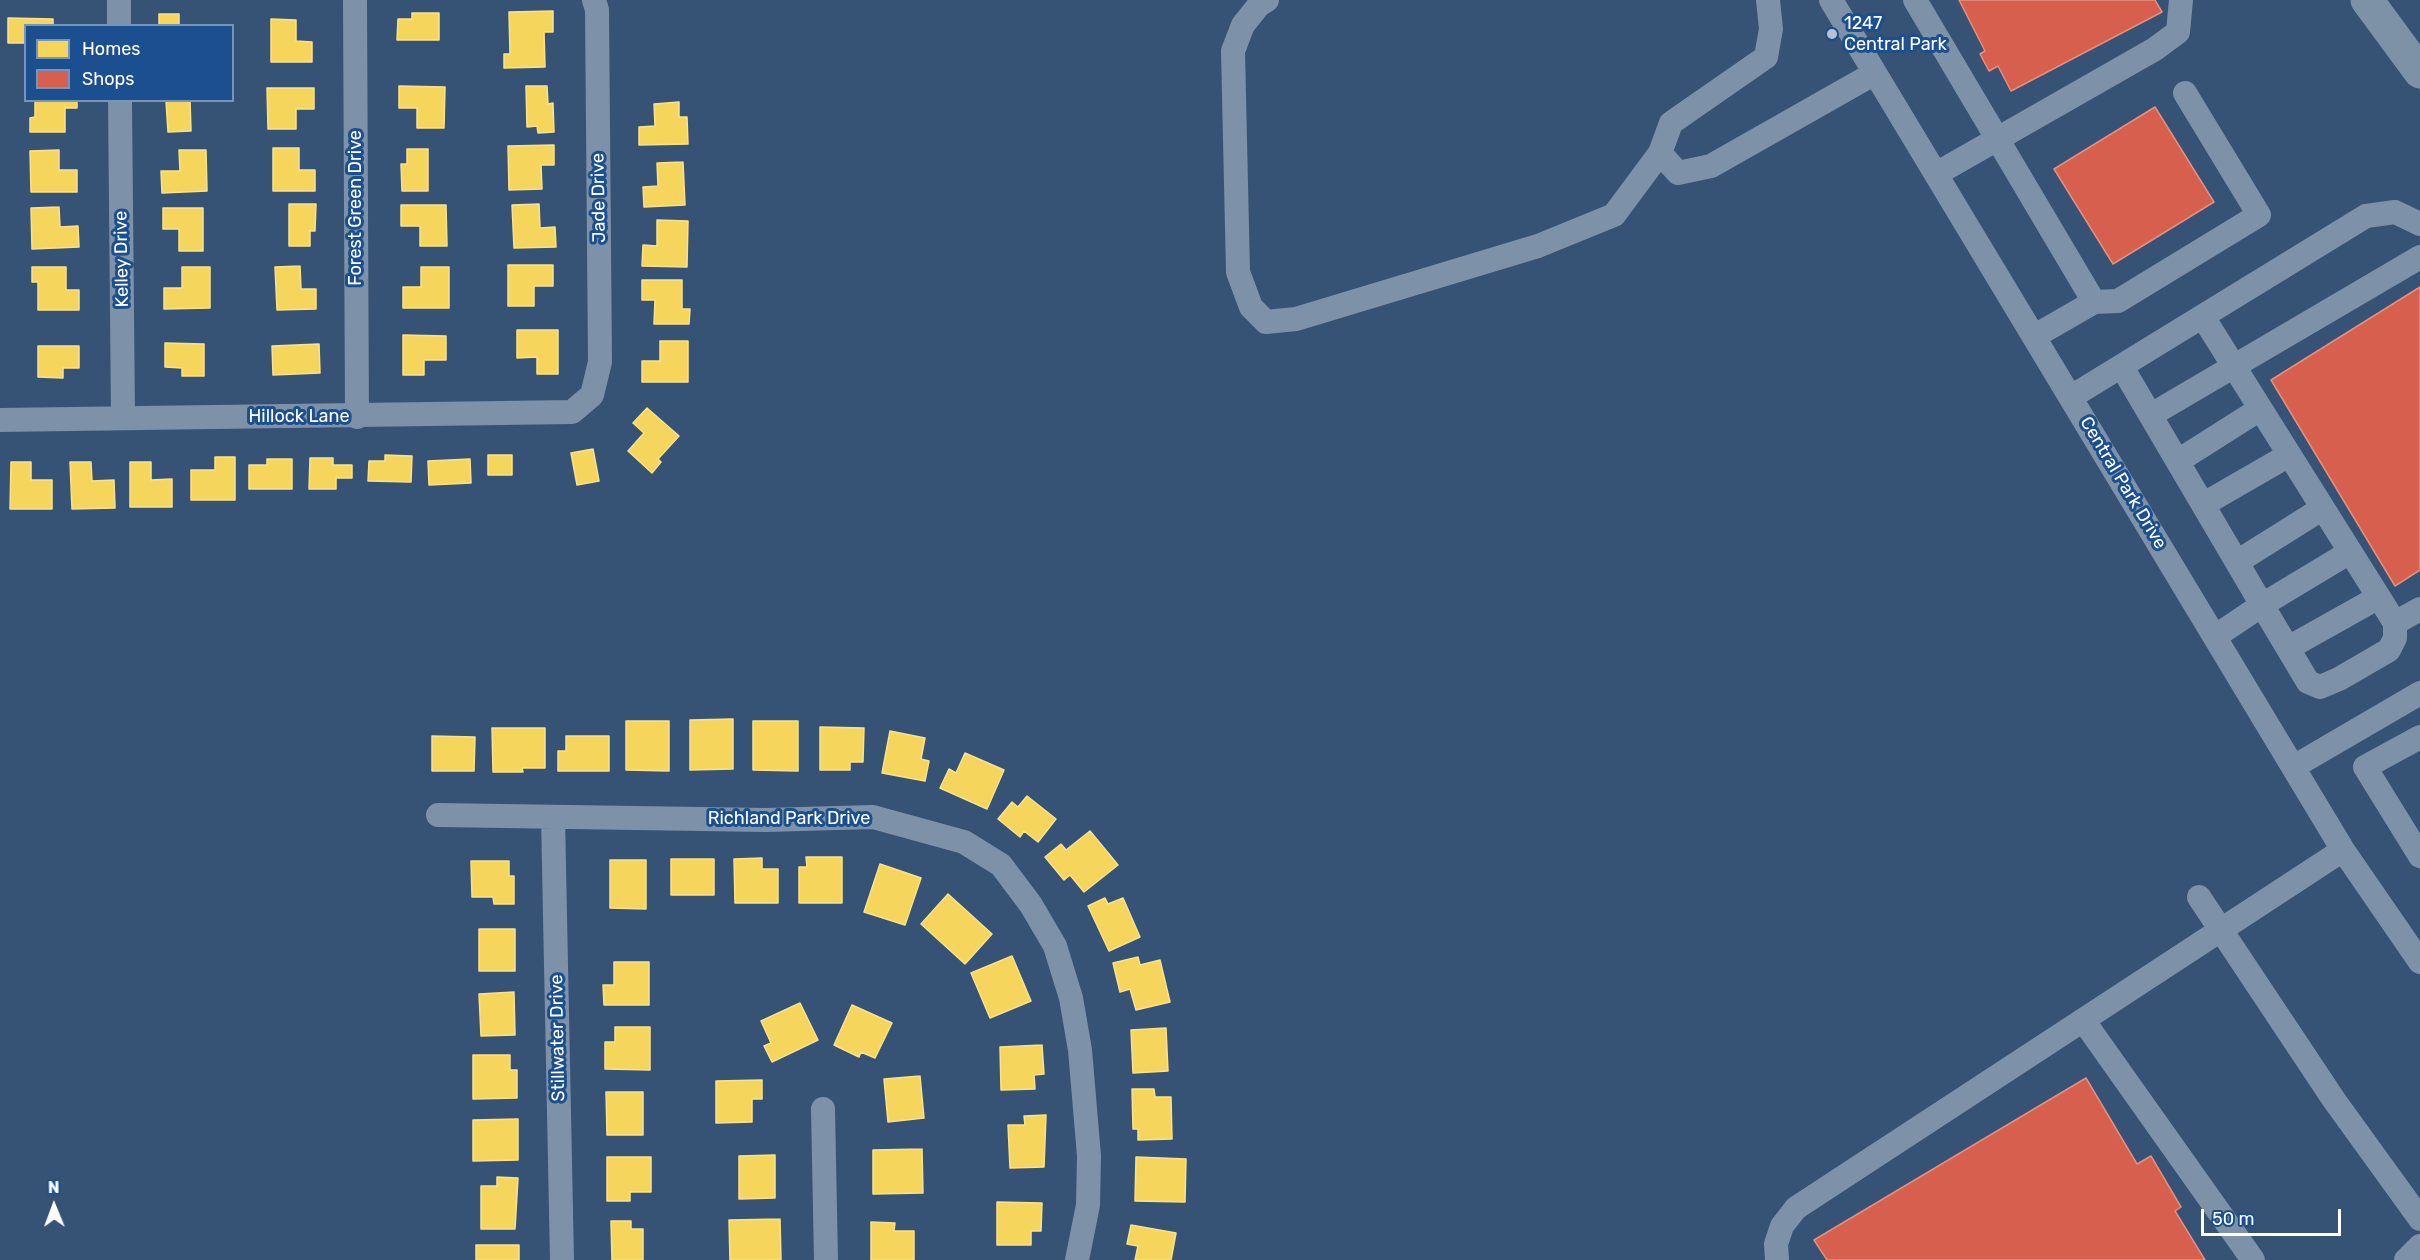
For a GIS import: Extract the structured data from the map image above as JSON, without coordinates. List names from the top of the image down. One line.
{"streets":{"street":["Jade Drive","Forest Green Drive","Kelley Drive","Hillock Lane","Central Park Drive","Richland Park Drive","Stillwater Drive"]},"crossings":[["Jade Drive","Hillock Lane"],["Forest Green Drive","Hillock Lane"],["Kelley Drive","Hillock Lane"],["Richland Park Drive","Stillwater Drive"]],"places":["1247 Central Park"],"legend":["Homes","Shops"],"scale_bar":"50 m","north":"top"}
